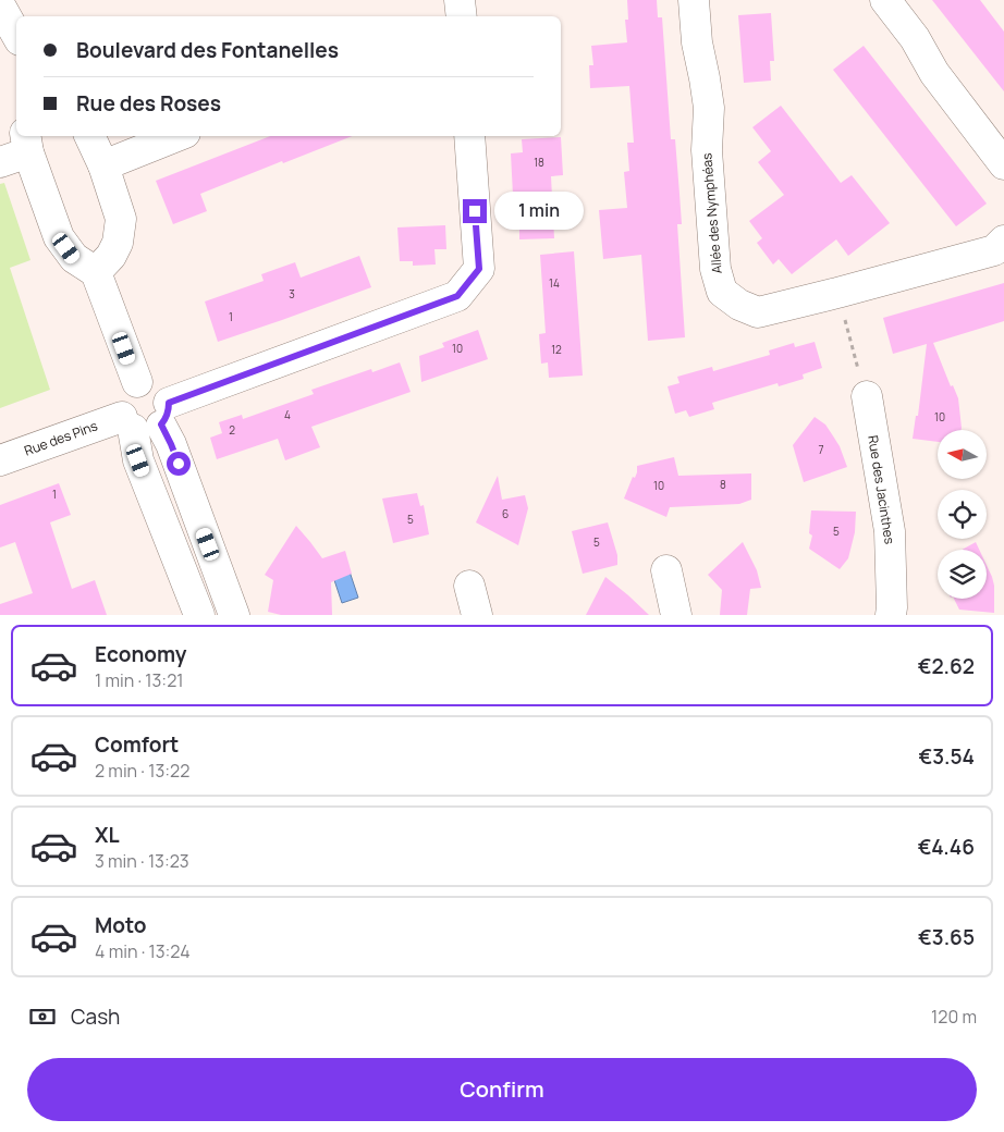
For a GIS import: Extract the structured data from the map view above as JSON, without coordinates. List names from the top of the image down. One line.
{"streets":{"street":["Allée des Nymphéas","Rue des Pins","Rue des Jacinthes"]},"house_numbers":["18","14","3","1","10","12","4","10","2","7","8","10","1","6","5","5","5"],"north":"left","page":{"banner":["Boulevard des Fontanelles","Rue des Roses"],"bubble":"1 min","list":[{"name":"Economy","note":"1 min · 13:21","value":"€2.62"},{"name":"Comfort","note":"2 min · 13:22","value":"€3.54"},{"name":"XL","note":"3 min · 13:23","value":"€4.46"},{"name":"Moto","note":"4 min · 13:24","value":"€3.65"}],"pay":["Cash","120 m"],"buttons":"Confirm"}}
